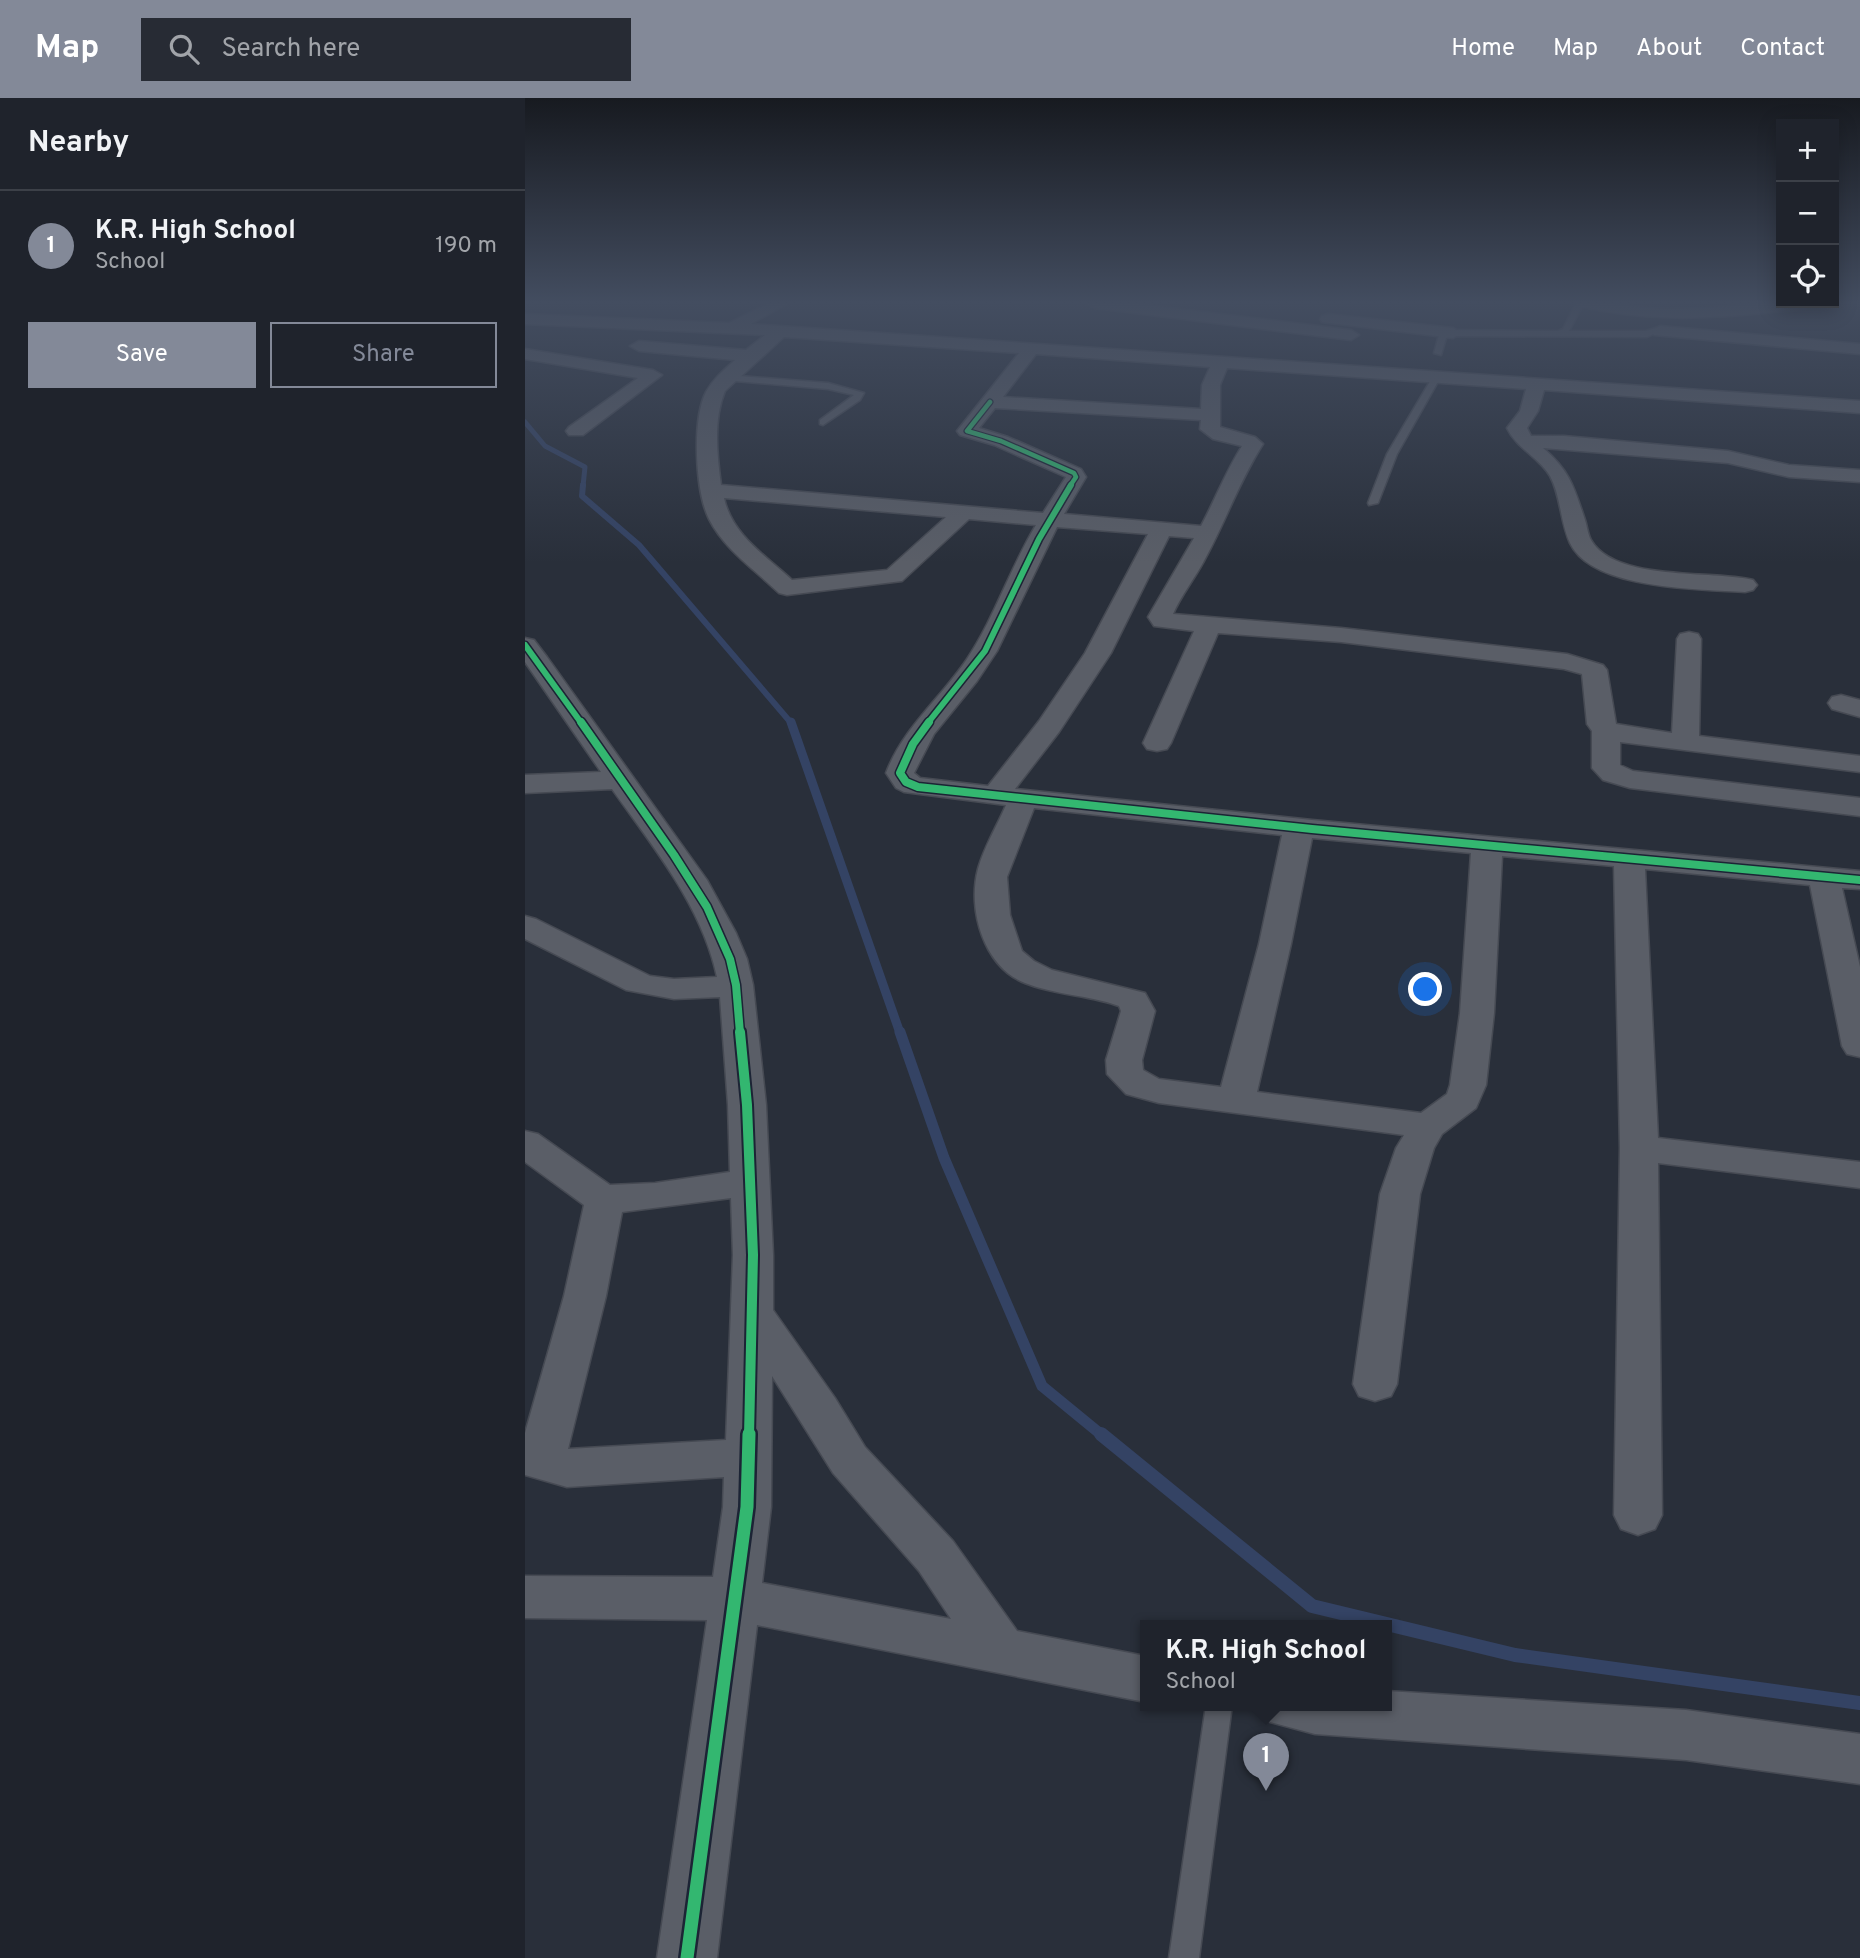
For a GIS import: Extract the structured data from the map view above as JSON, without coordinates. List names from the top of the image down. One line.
{"page":{"header":"Map","search":"Search here","nav":["Home","Map","About","Contact"],"heading":"Nearby","map_buttons":["+","−"],"list":[{"mark":"1","name":"K.R. High School","note":"School","value":"190 m"}],"buttons":["Save","Share"],"popup":["K.R. High School","School"],"pins":"1"}}
